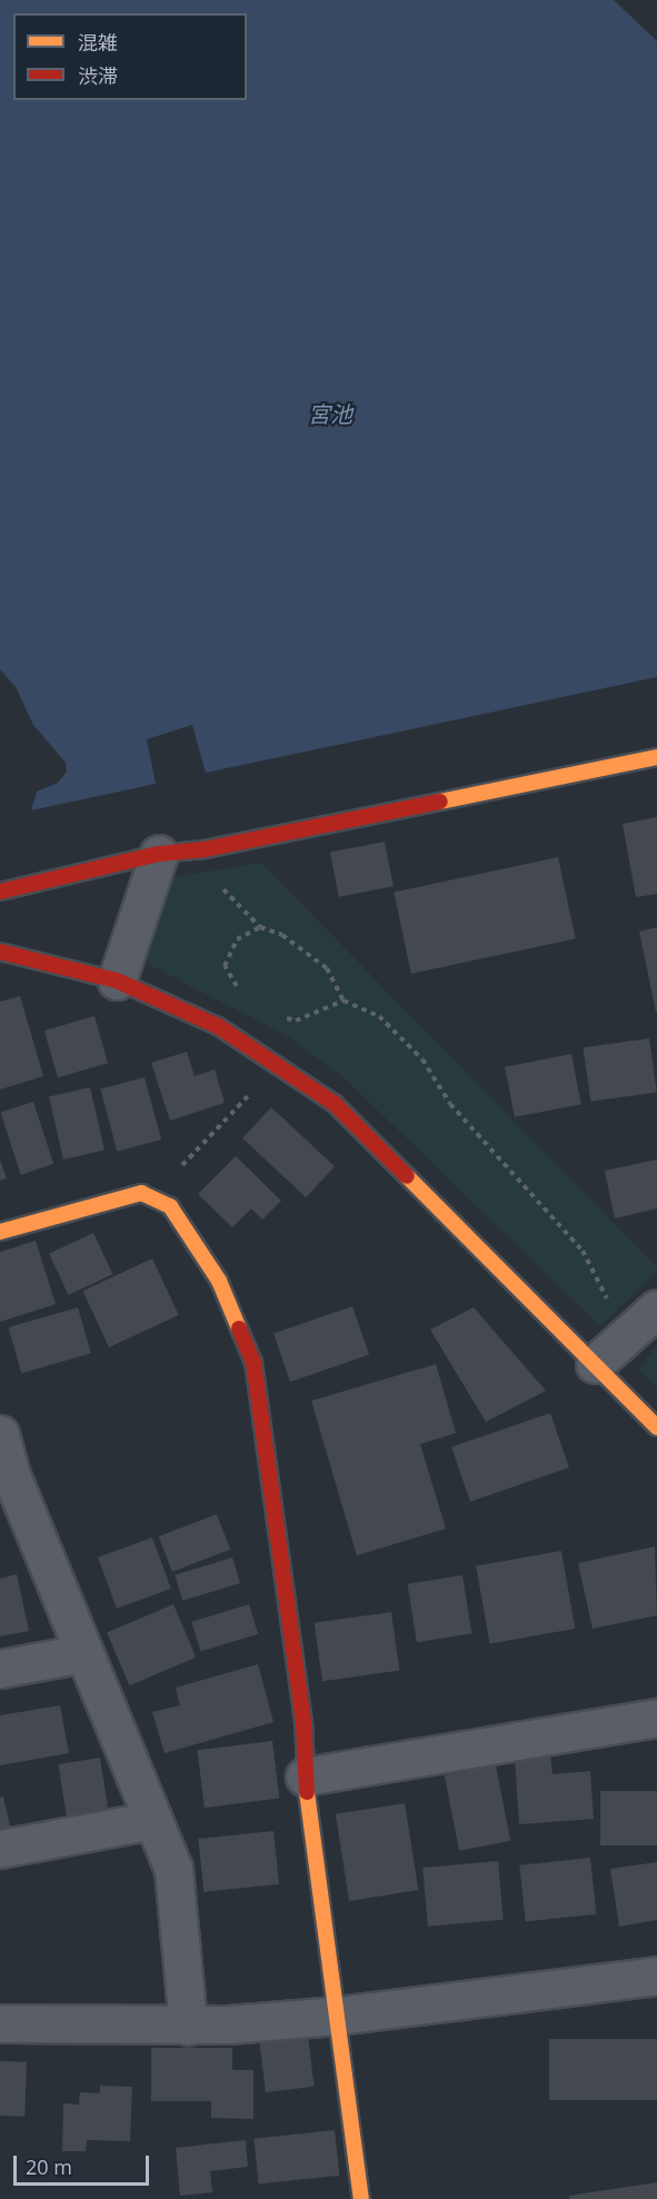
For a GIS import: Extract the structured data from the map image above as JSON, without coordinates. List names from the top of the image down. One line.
{"water":["宮池"],"legend":["混雑","渋滞"],"scale_bar":"20 m"}
